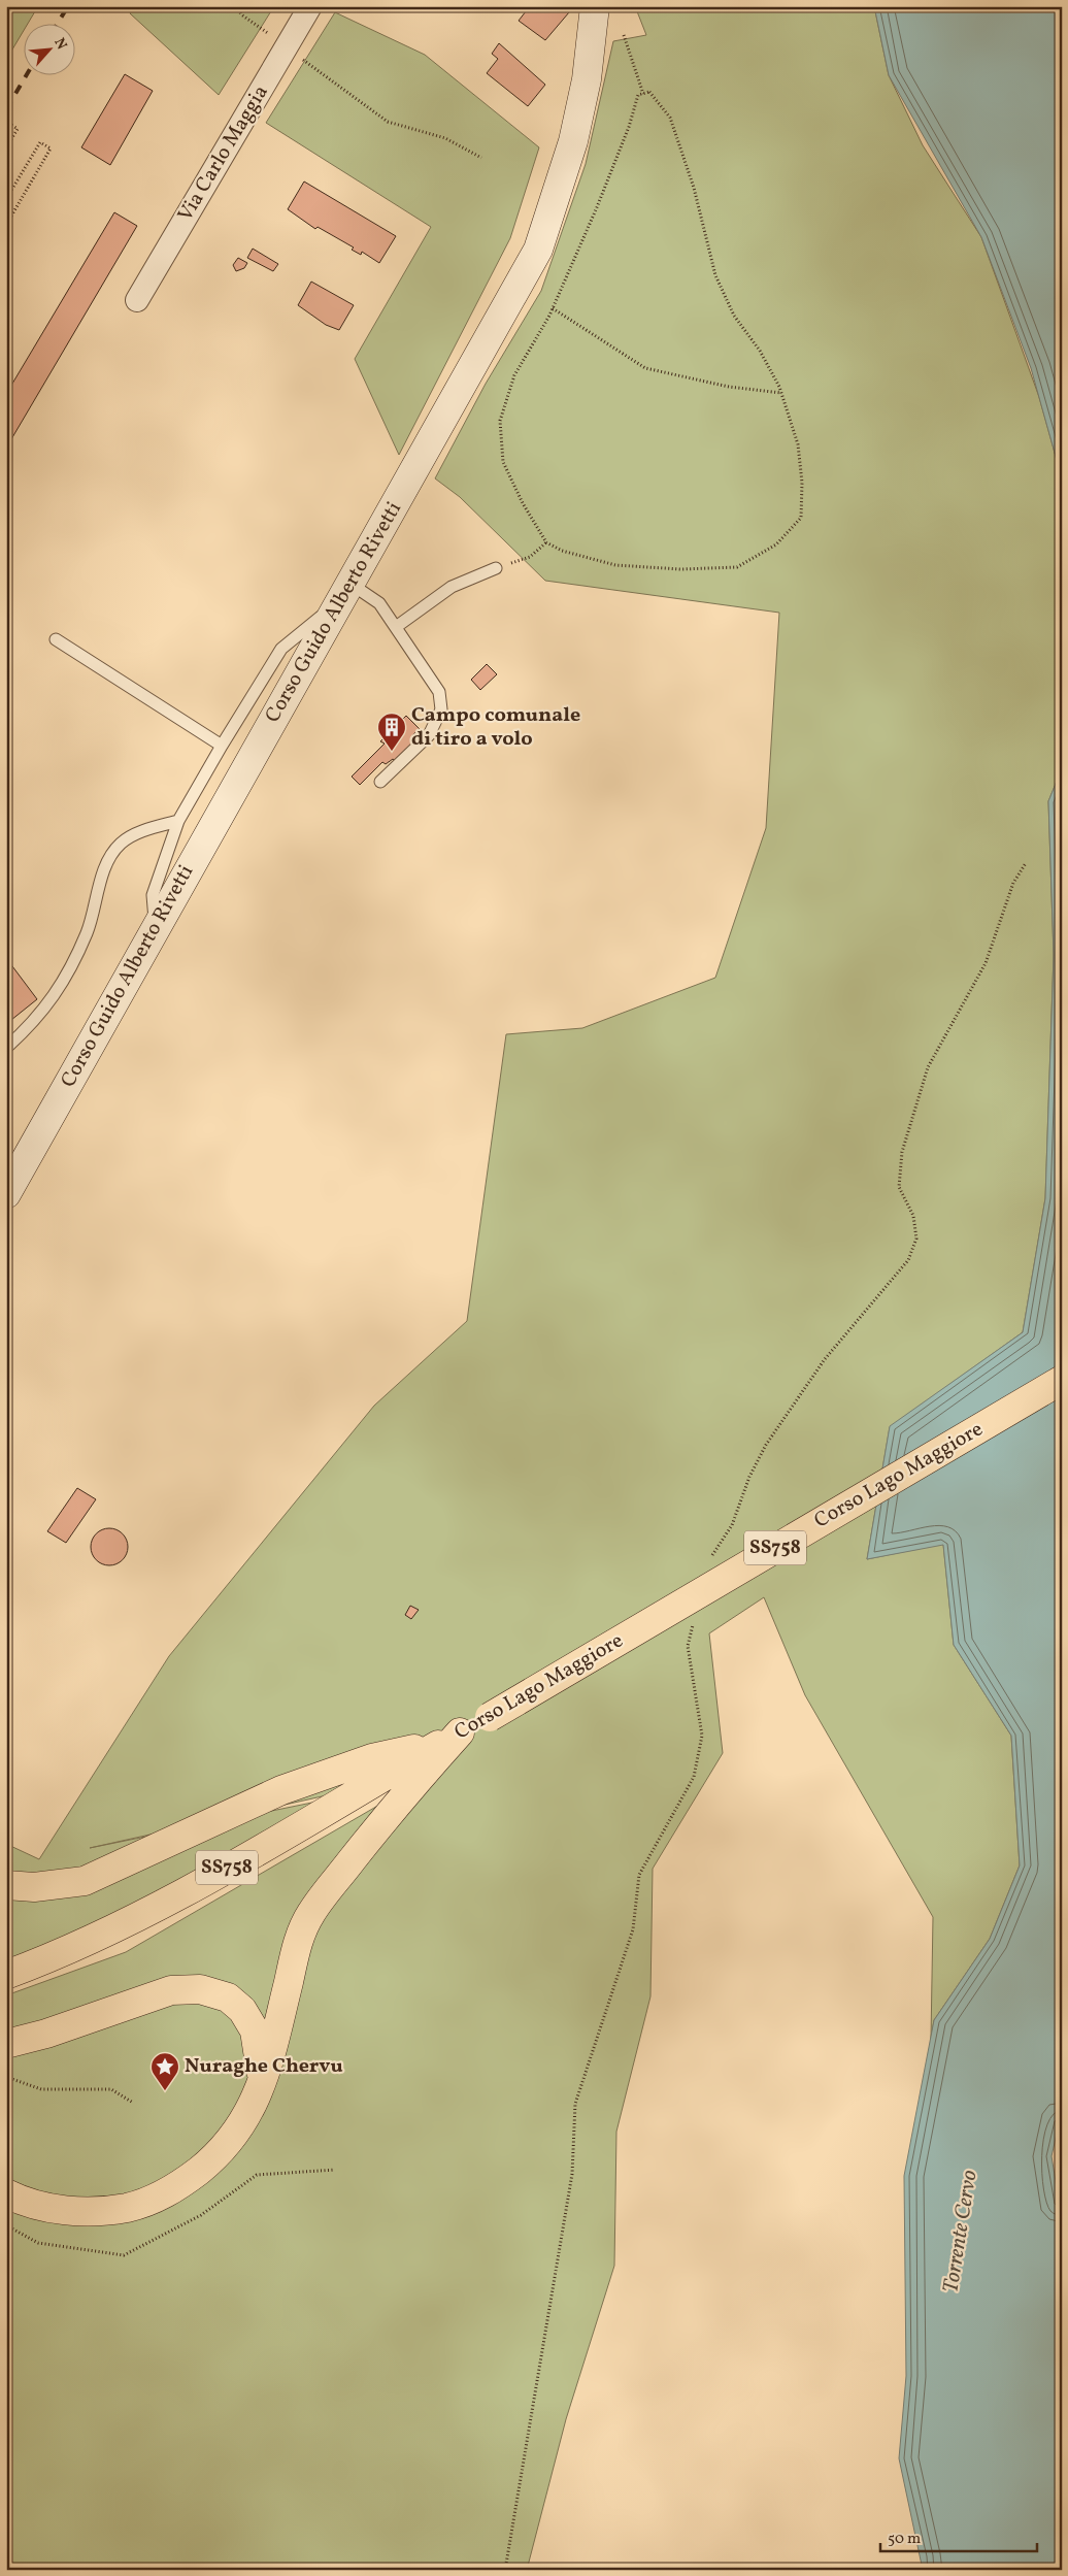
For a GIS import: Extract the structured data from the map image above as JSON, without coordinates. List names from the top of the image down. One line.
{"streets":{"highway":["Corso Lago Maggiore","SS758"],"main road":["Corso Guido Alberto Rivetti"],"street":["Via Carlo Maggia"]},"water":["Torrente Cervo"],"places":{"building":["Campo comunale di tiro a volo"],"place":["Nuraghe Chervu"]},"scale_bar":"50 m","north":"top right"}
